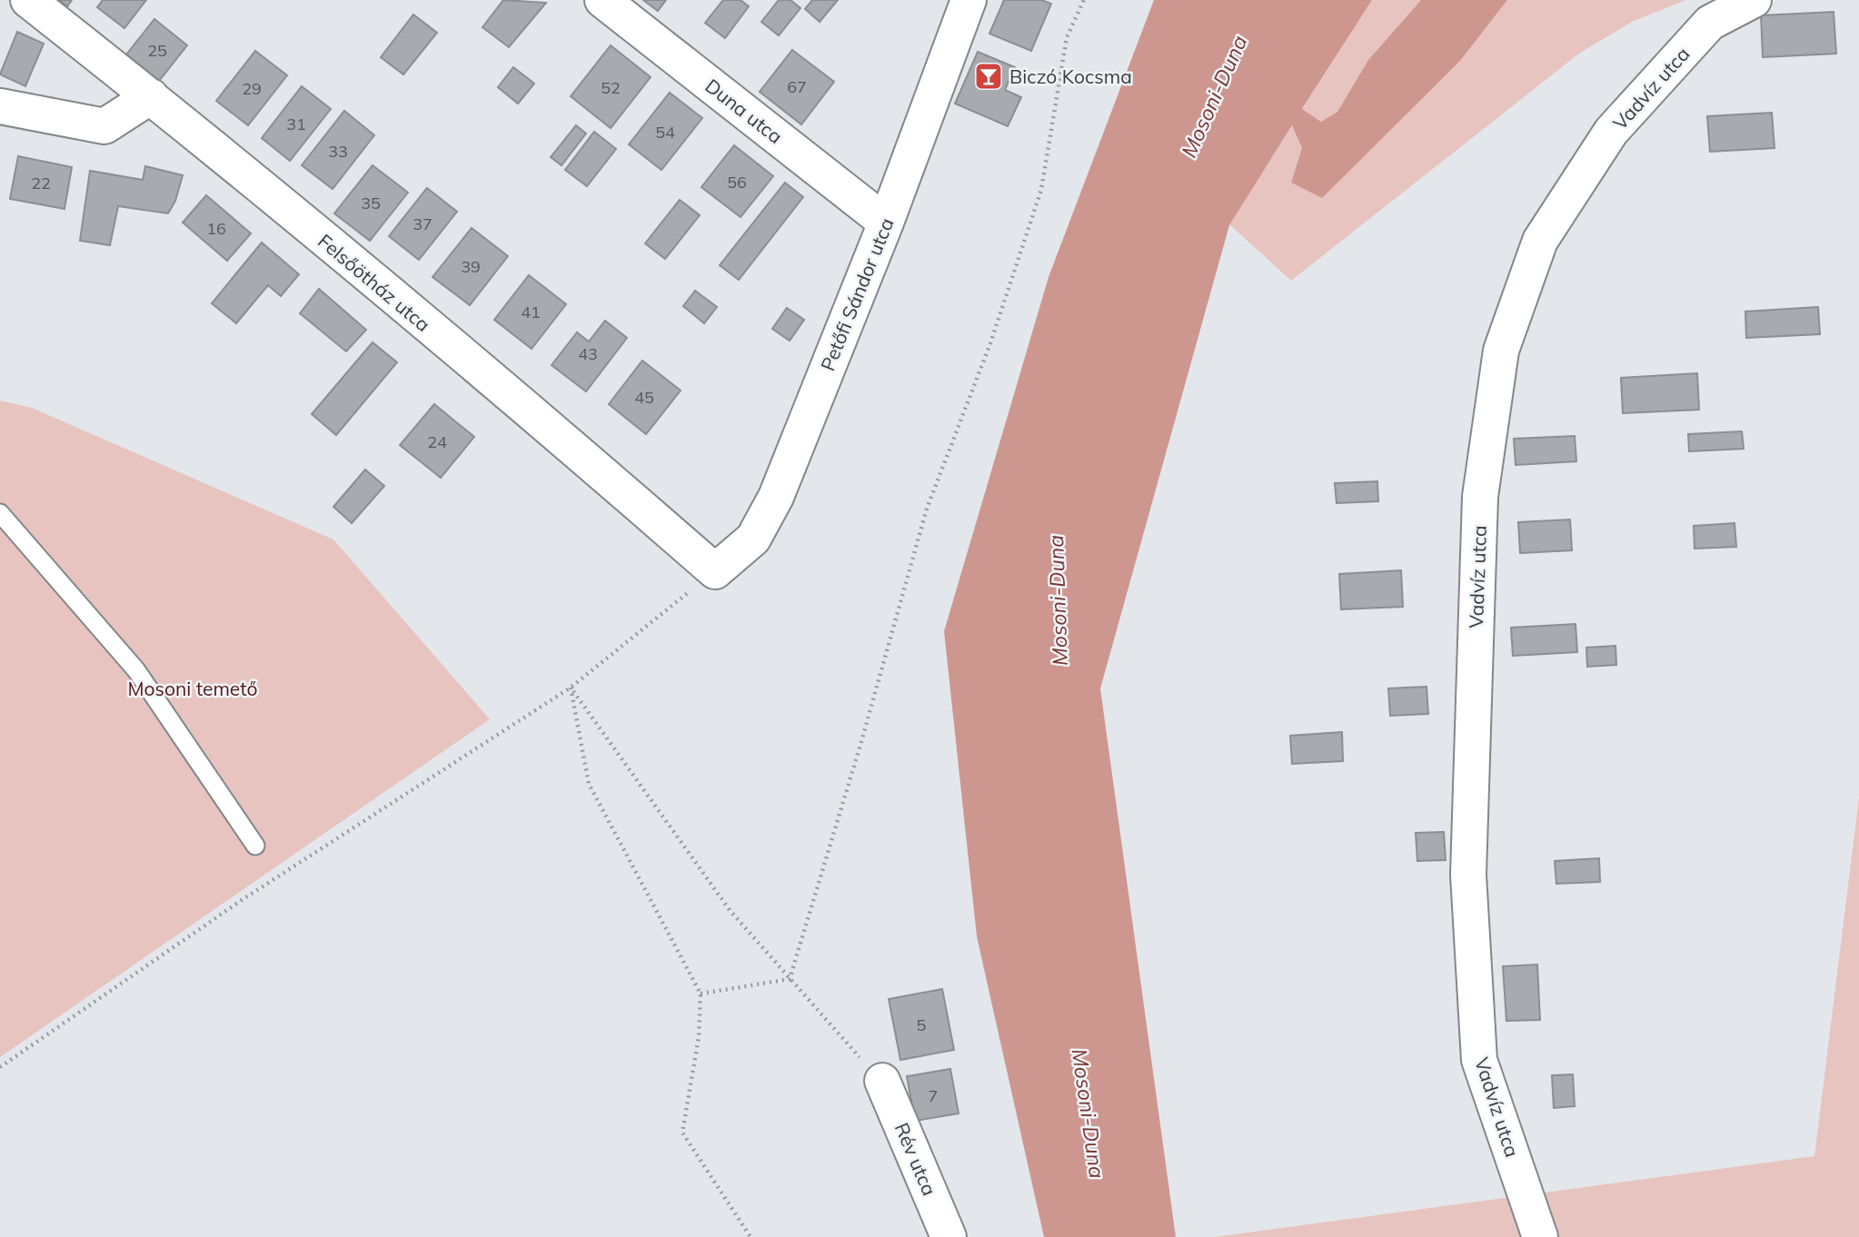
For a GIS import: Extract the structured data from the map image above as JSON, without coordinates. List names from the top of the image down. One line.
{"streets":{"street":["Vadvíz utca","Duna utca","Felsőötház utca","Petőfi Sándor utca","Rév utca"]},"crossings":[["Duna utca","Petőfi Sándor utca"],["Felsőötház utca","Petőfi Sándor utca"]],"water":["Mosoni-Duna"],"parks":["Mosoni temető"],"places":{"bar":["Biczó Kocsma"]},"house_numbers":["25","67","52","29","31","54","33","56","22","35","37","16","39","41","43","45","24","5","7"]}
